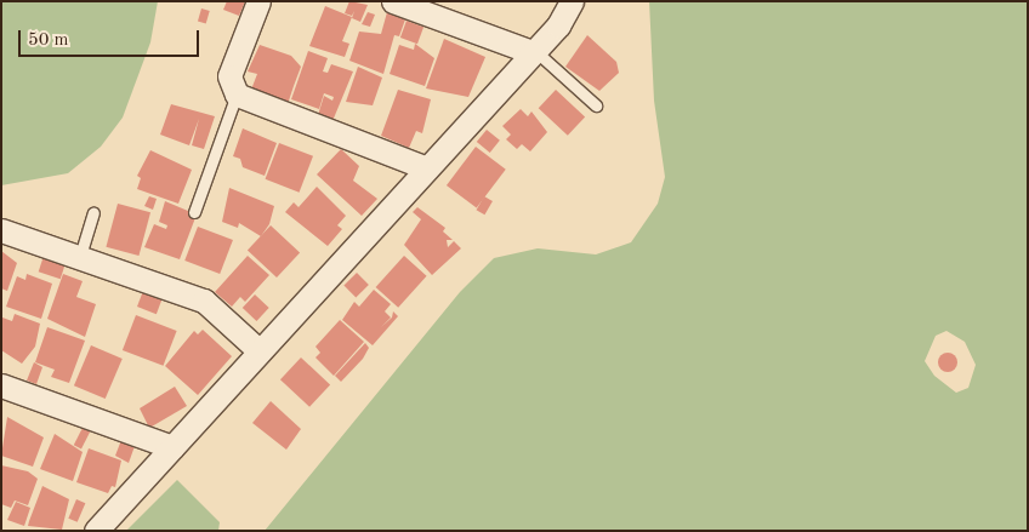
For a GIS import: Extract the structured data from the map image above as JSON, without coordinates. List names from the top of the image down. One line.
{"scale_bar":"50 m"}
